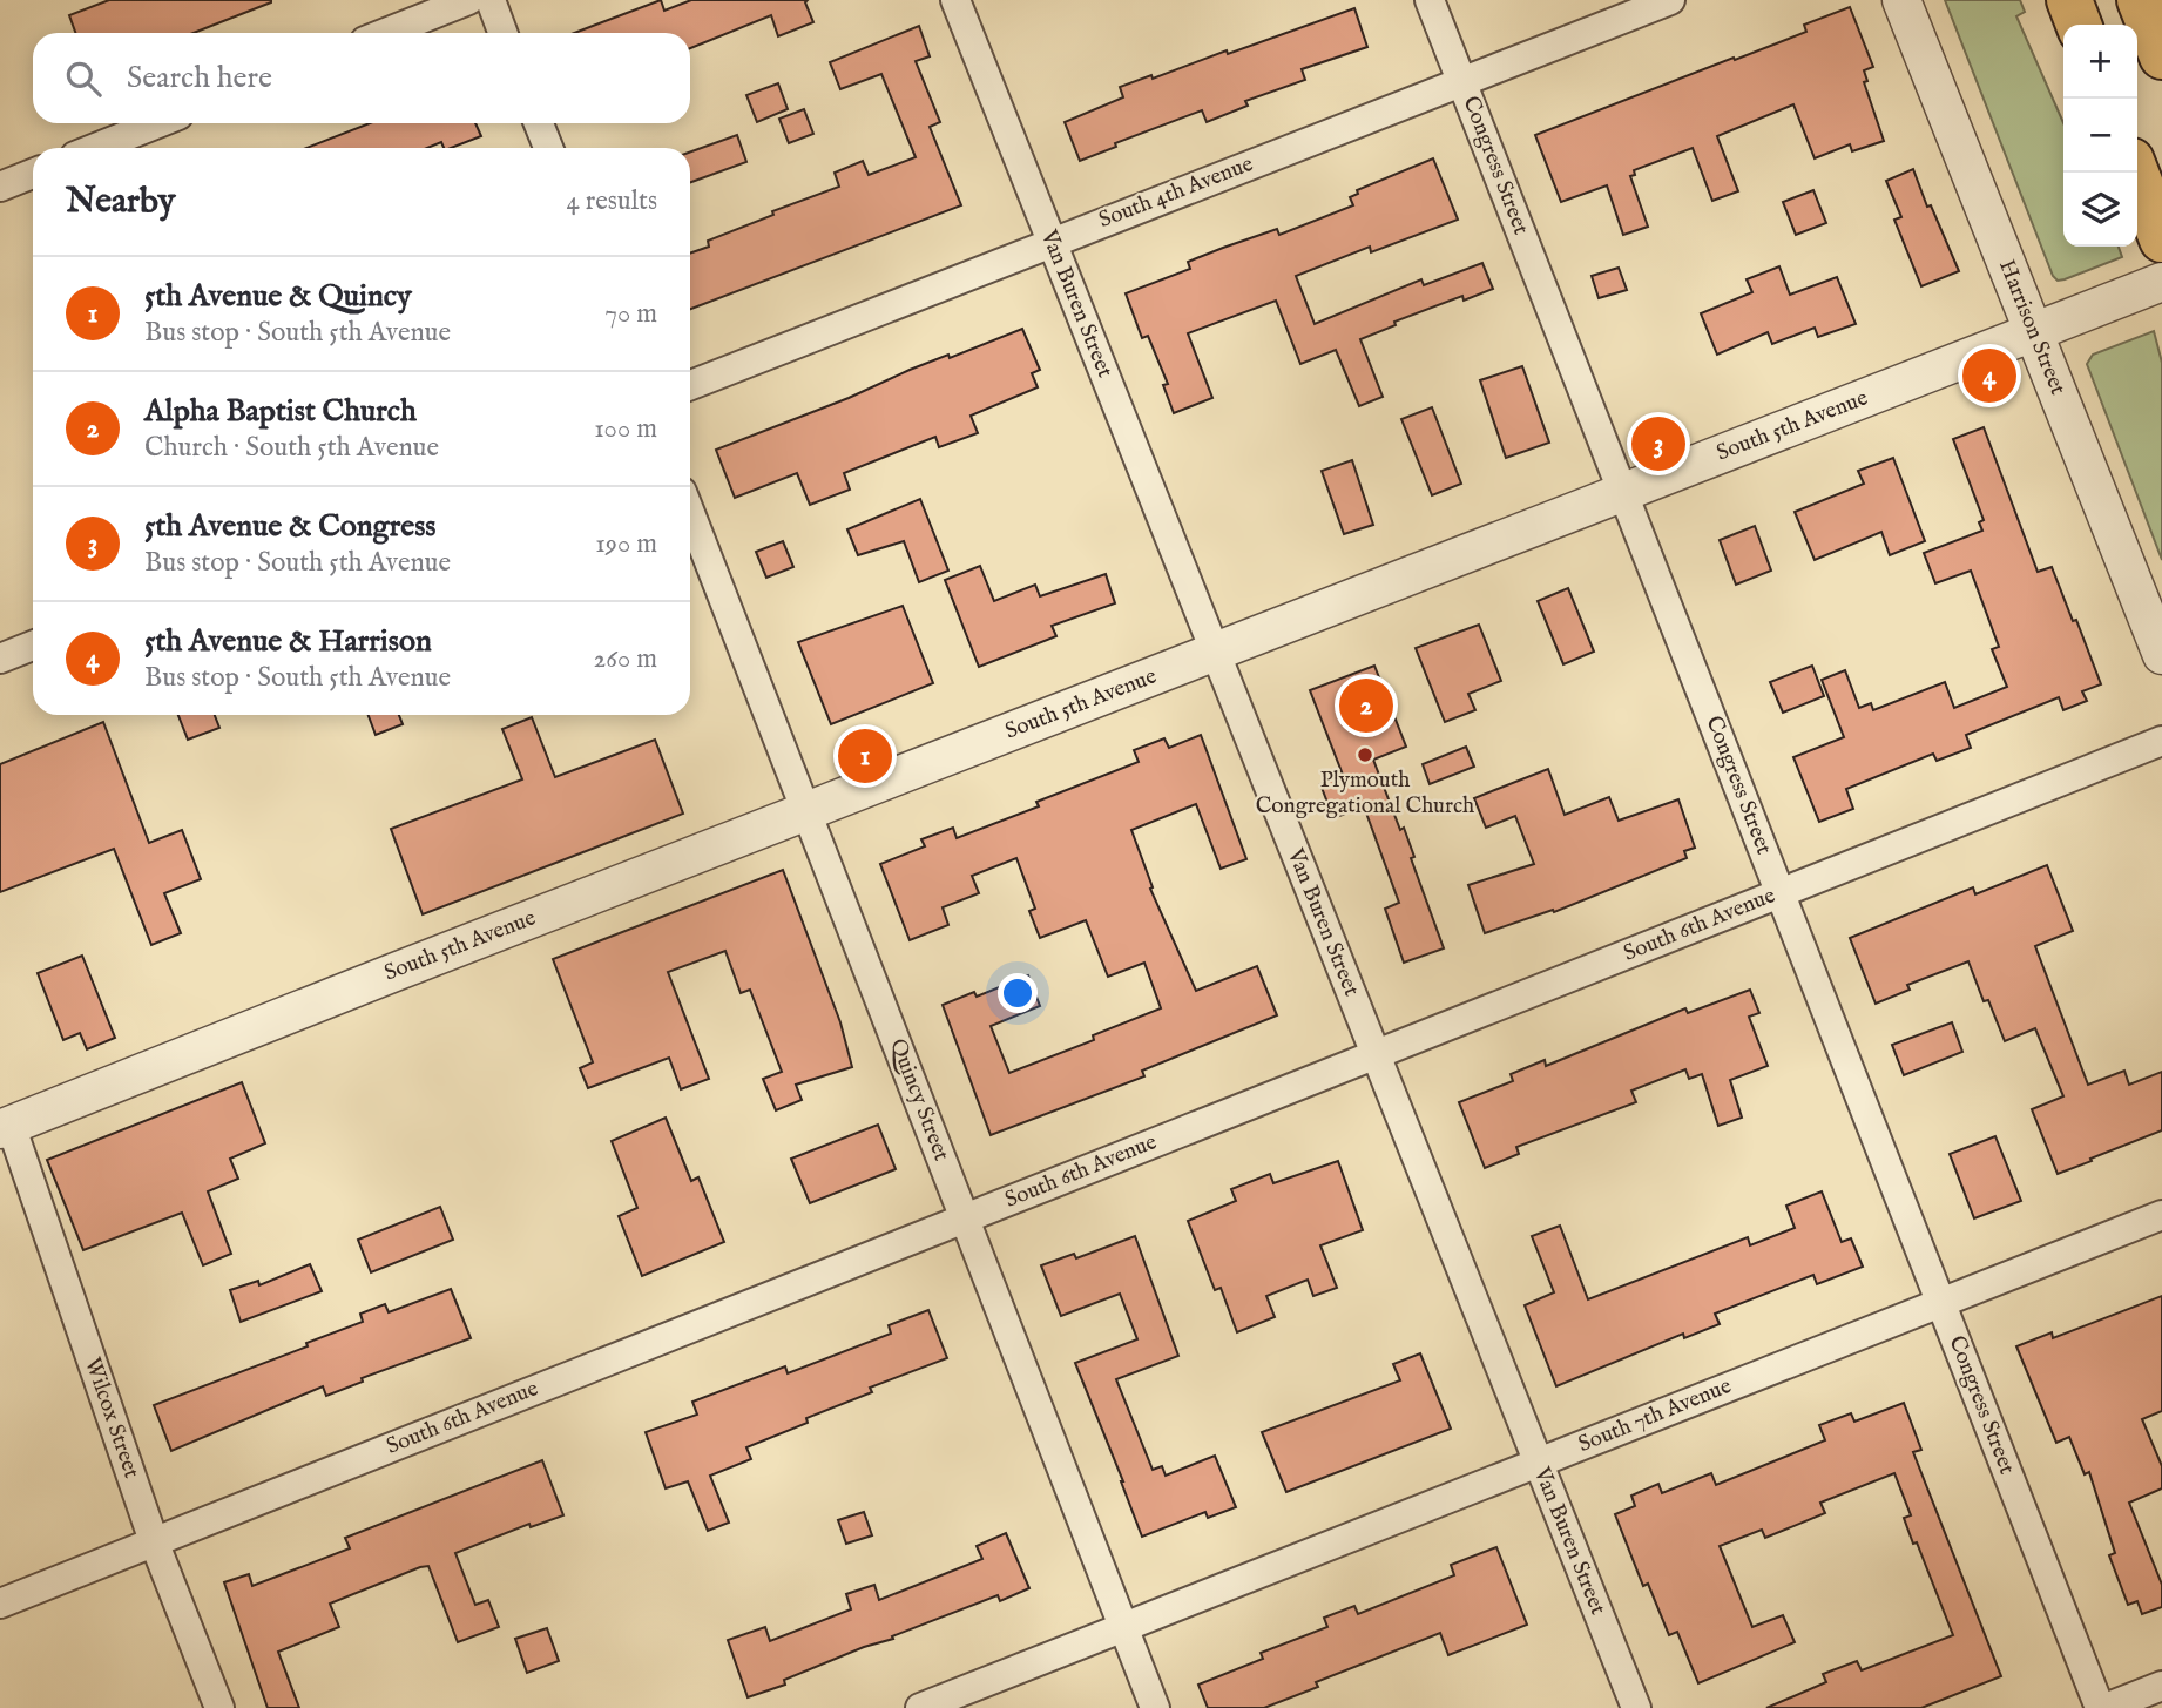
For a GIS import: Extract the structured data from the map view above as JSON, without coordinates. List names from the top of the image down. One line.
{"streets":{"street":["Congress Street","South 4th Avenue","Van Buren Street","Harrison Street","South 5th Avenue","South 6th Avenue","Quincy Street","South 7th Avenue","Wilcox Street"]},"crossings":[["Congress Street","South 4th Avenue"],["Congress Street","South 5th Avenue"],["Congress Street","South 6th Avenue"],["Congress Street","South 7th Avenue"],["South 4th Avenue","Van Buren Street"],["Van Buren Street","South 5th Avenue"],["Van Buren Street","South 6th Avenue"],["Van Buren Street","South 7th Avenue"],["Harrison Street","South 5th Avenue"],["South 5th Avenue","Quincy Street"],["South 5th Avenue","Wilcox Street"],["South 6th Avenue","Quincy Street"],["South 6th Avenue","Wilcox Street"],["Quincy Street","South 7th Avenue"]],"places":["Plymouth Congregational Church"],"page":{"map_buttons":["+","−"],"search":"Search here","heading":["Nearby","4 results"],"list":[{"mark":"1","name":"5th Avenue & Quincy","note":"Bus stop · South 5th Avenue","value":"70 m"},{"mark":"2","name":"Alpha Baptist Church","note":"Church · South 5th Avenue","value":"100 m"},{"mark":"3","name":"5th Avenue & Congress","note":"Bus stop · South 5th Avenue","value":"190 m"},{"mark":"4","name":"5th Avenue & Harrison","note":"Bus stop · South 5th Avenue","value":"260 m"}],"pins":["4","3","2","1"]}}
